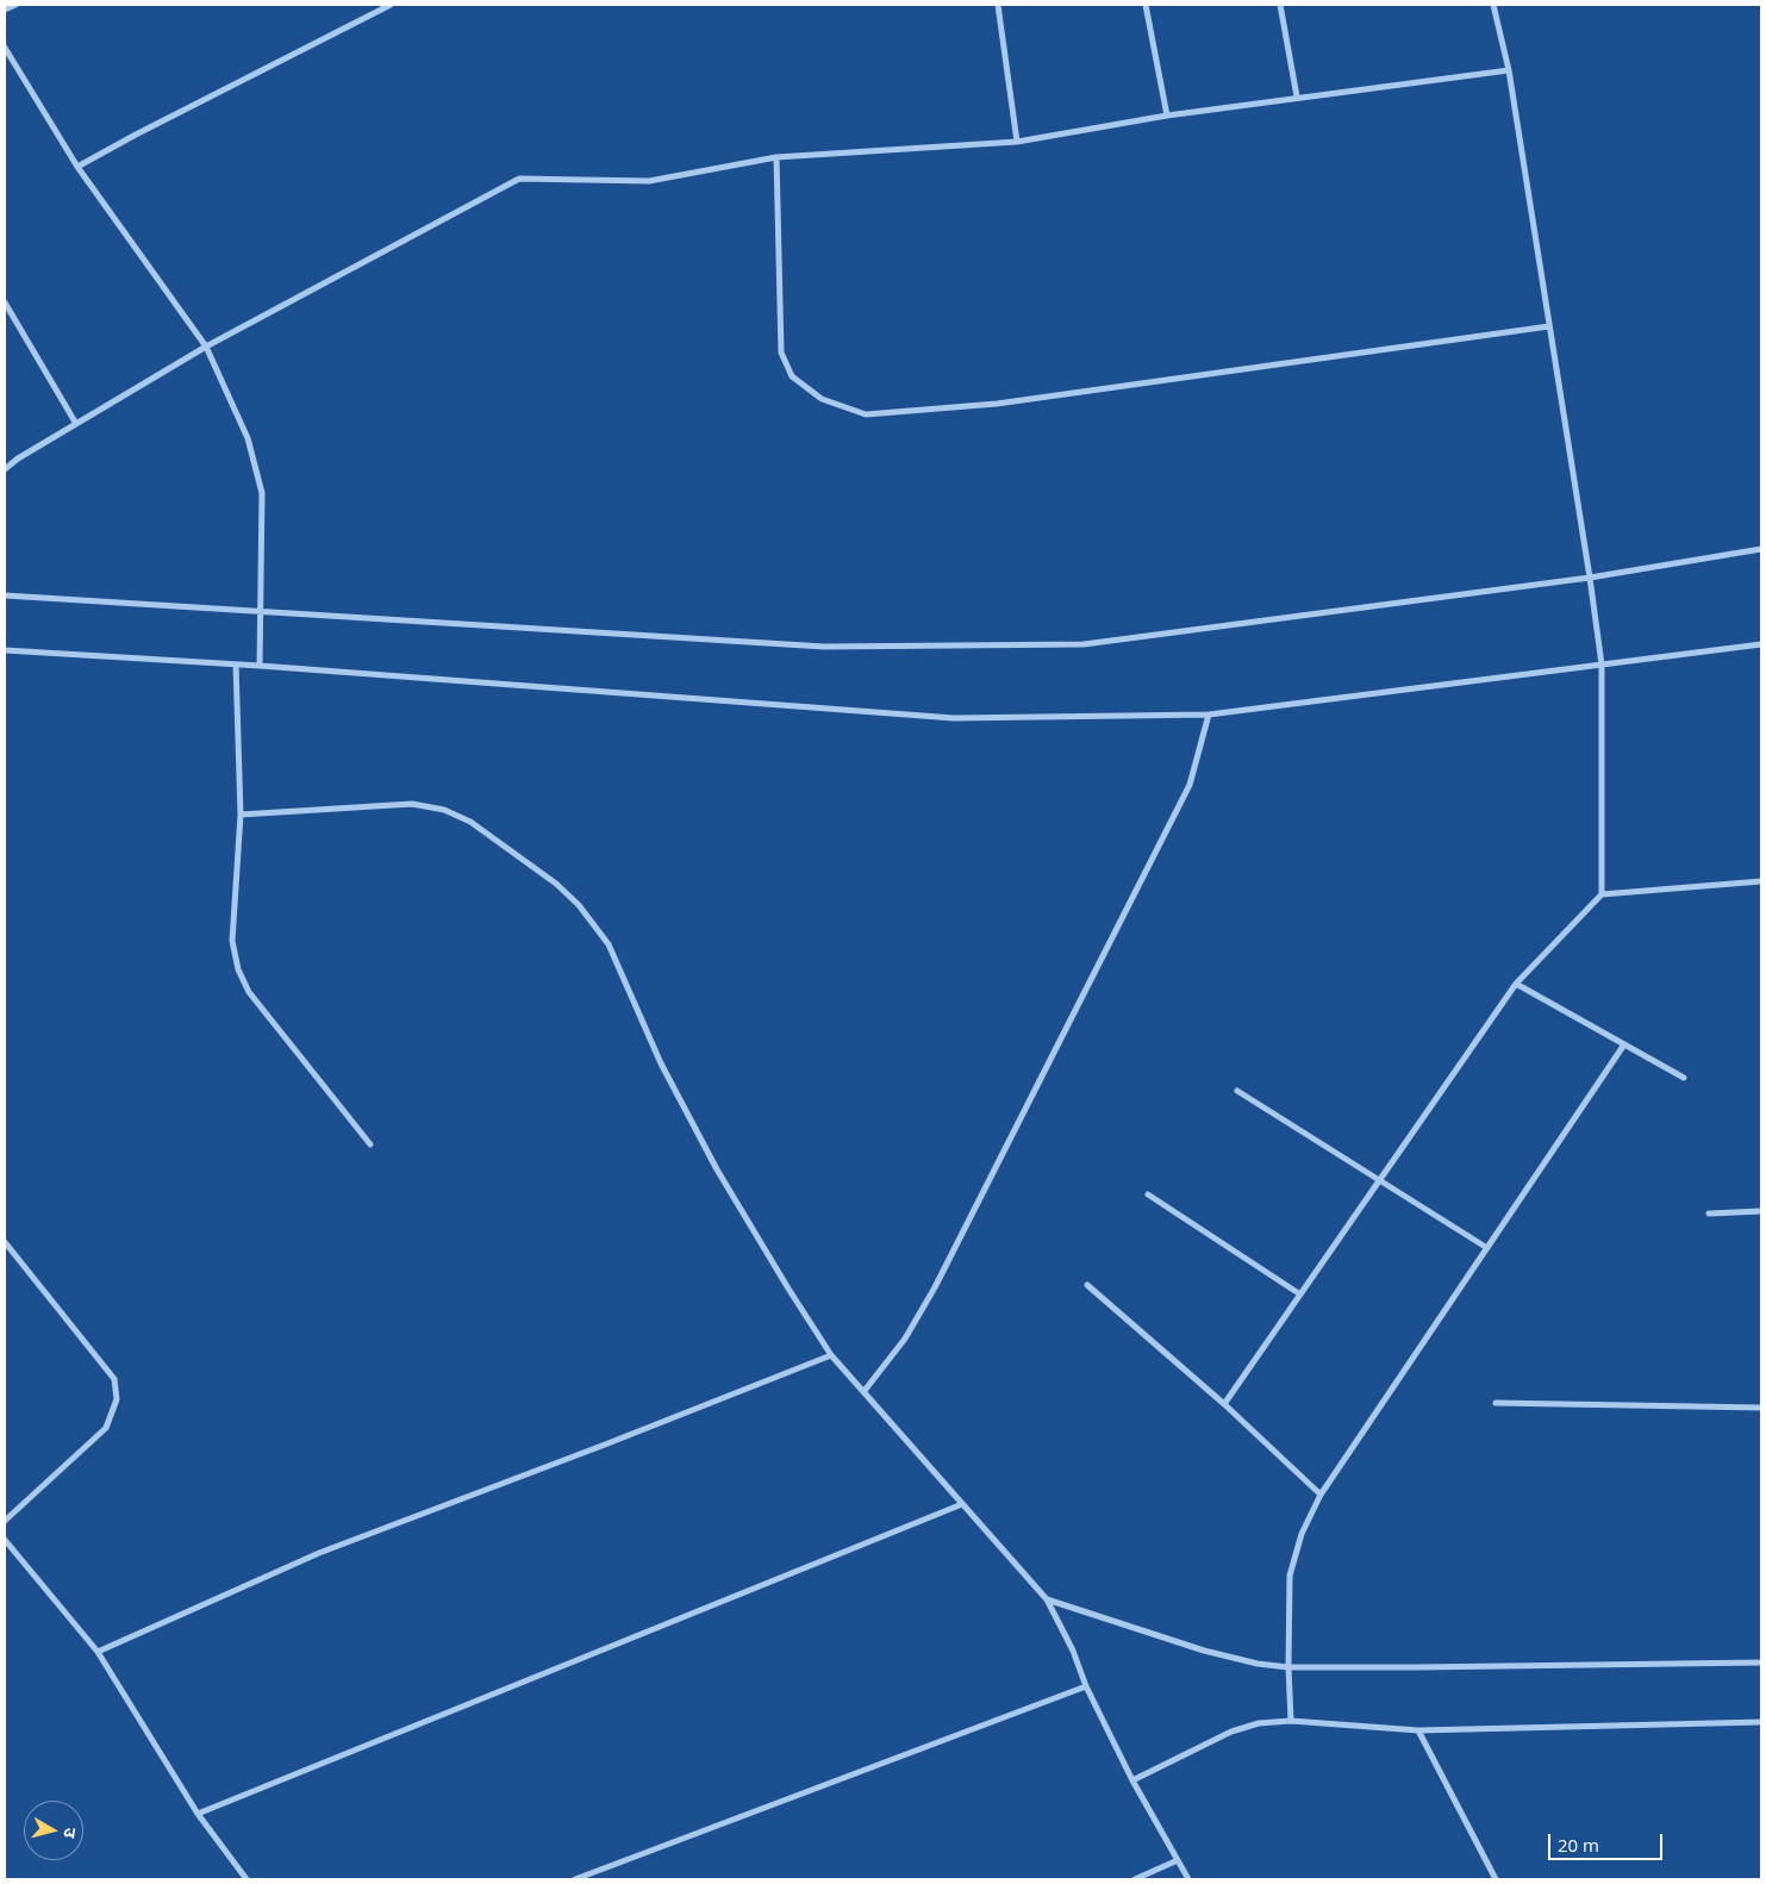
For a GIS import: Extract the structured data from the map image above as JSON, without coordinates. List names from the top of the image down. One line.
{"scale_bar":"20 m","north":"right"}
